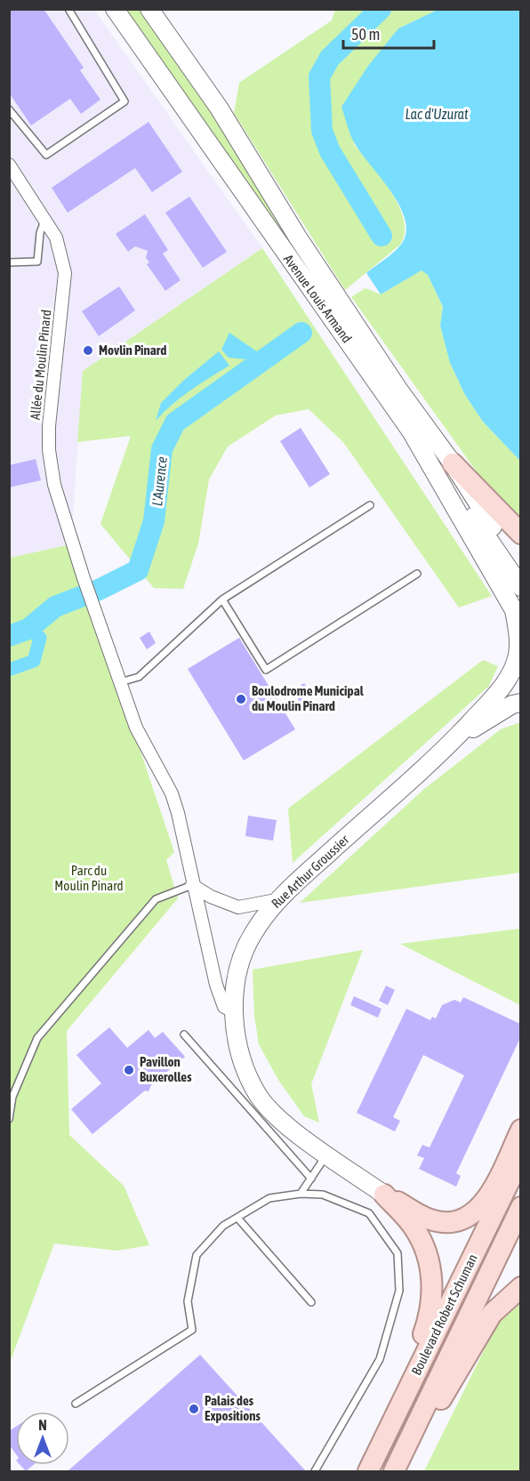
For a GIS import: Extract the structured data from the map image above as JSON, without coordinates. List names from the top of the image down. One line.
{"streets":{"main road":["Avenue Louis Armand","Rue Arthur Groussier","Boulevard Robert Schuman"],"street":["Allée du Moulin Pinard"]},"crossings":[["Allée du Moulin Pinard","Rue Arthur Groussier"]],"water":["Lac d'Uzurat","L'Aurence"],"parks":["Parc du Moulin Pinard"],"places":["Movlin Pinard","Boulodrome Municipal du Moulin Pinard","Pavillon Buxerolles","Palais des Expositions"],"scale_bar":"50 m","north":"top"}
